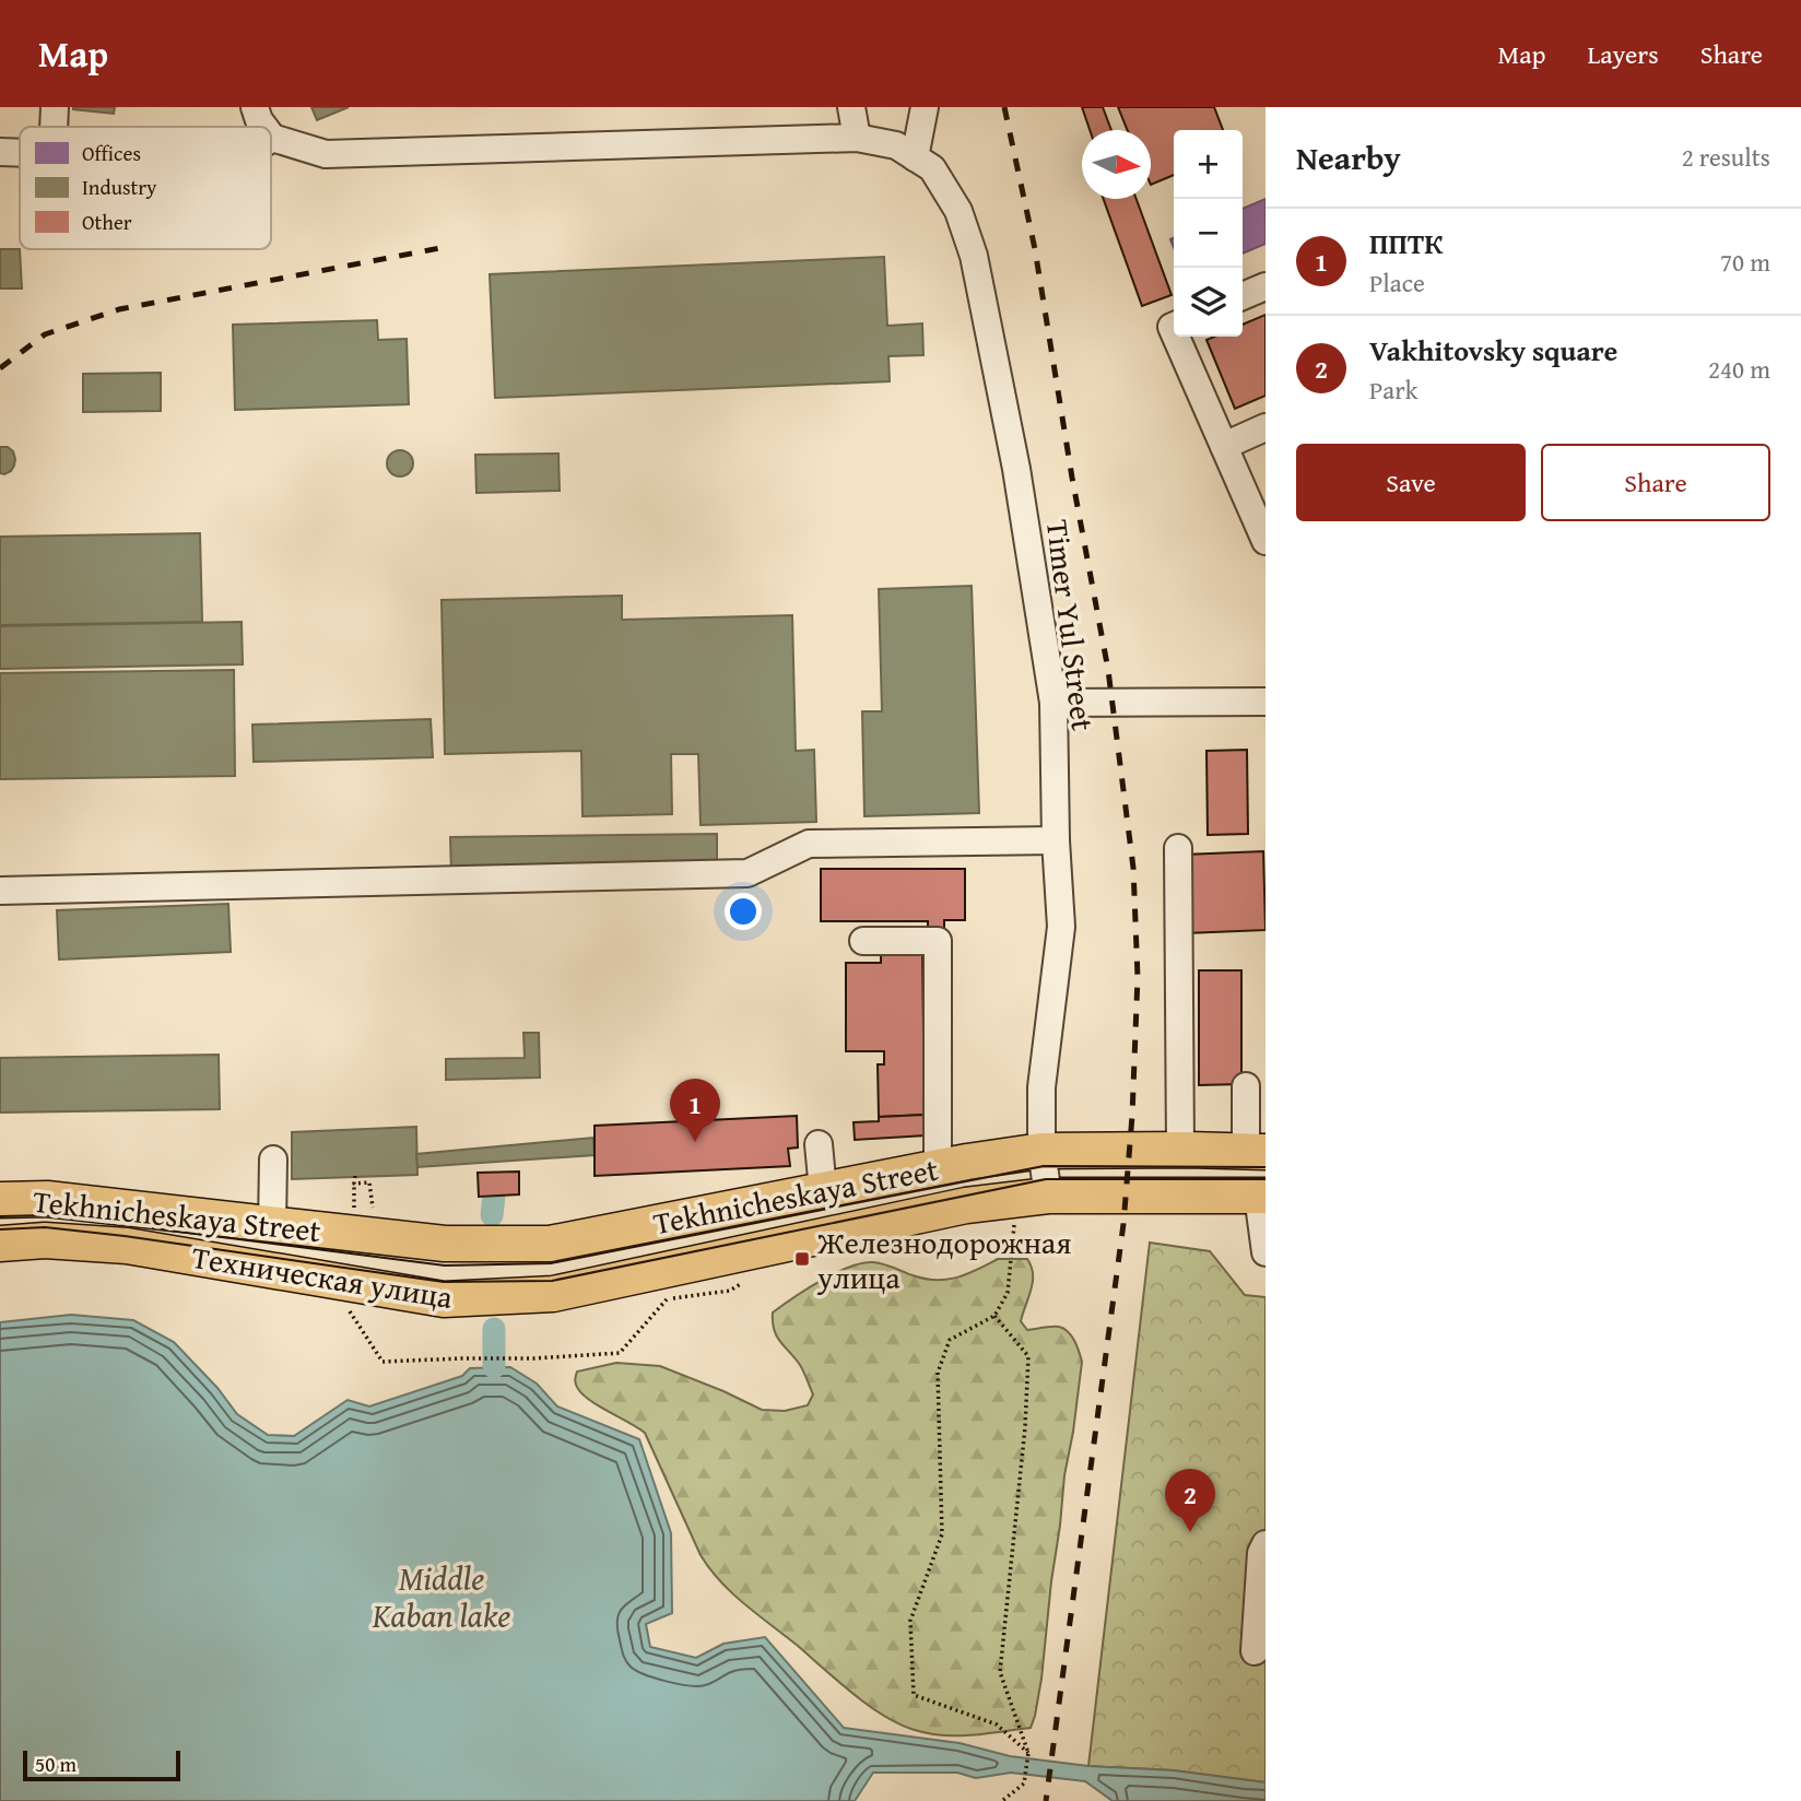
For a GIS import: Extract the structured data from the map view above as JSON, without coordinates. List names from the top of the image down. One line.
{"streets":{"main road":["Tekhnicheskaya Street","Техническая улица"],"street":["Timer Yul Street"]},"crossings":[["Timer Yul Street","Tekhnicheskaya Street"],["Timer Yul Street","Техническая улица"],["Tekhnicheskaya Street","Техническая улица"]],"water":["Middle Kaban lake"],"places":{"transit":["Железнодорожная улица"]},"legend":["Offices","Industry","Other"],"scale_bar":"50 m","north":"right","page":{"header":"Map","nav":["Map","Layers","Share"],"heading":["Nearby","2 results"],"map_buttons":["+","−"],"list":[{"mark":"1","name":"ППТК","note":"Place","value":"70 m"},{"mark":"2","name":"Vakhitovsky square","note":"Park","value":"240 m"}],"buttons":["Save","Share"],"pins":["1","2"],"scale":"50 m"}}
